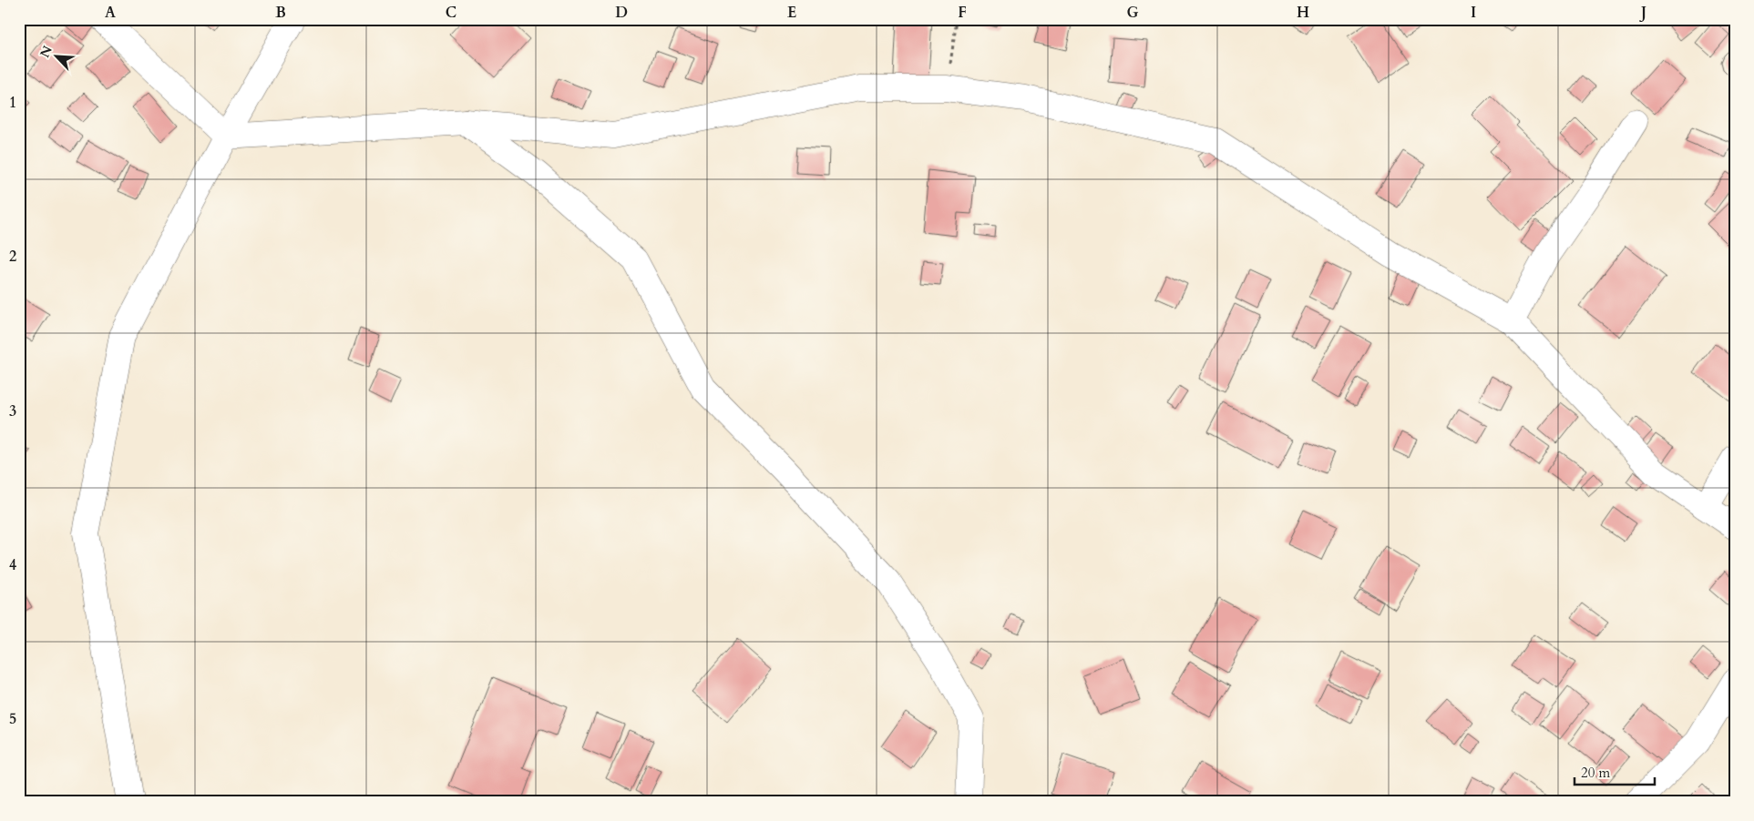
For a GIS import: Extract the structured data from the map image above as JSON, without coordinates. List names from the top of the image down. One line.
{"scale_bar":"20 m","north":"top left","grid":{"columns":["A","B","C","D","E","F","G","H","I","J"],"rows":["1","2","3","4","5"]}}
